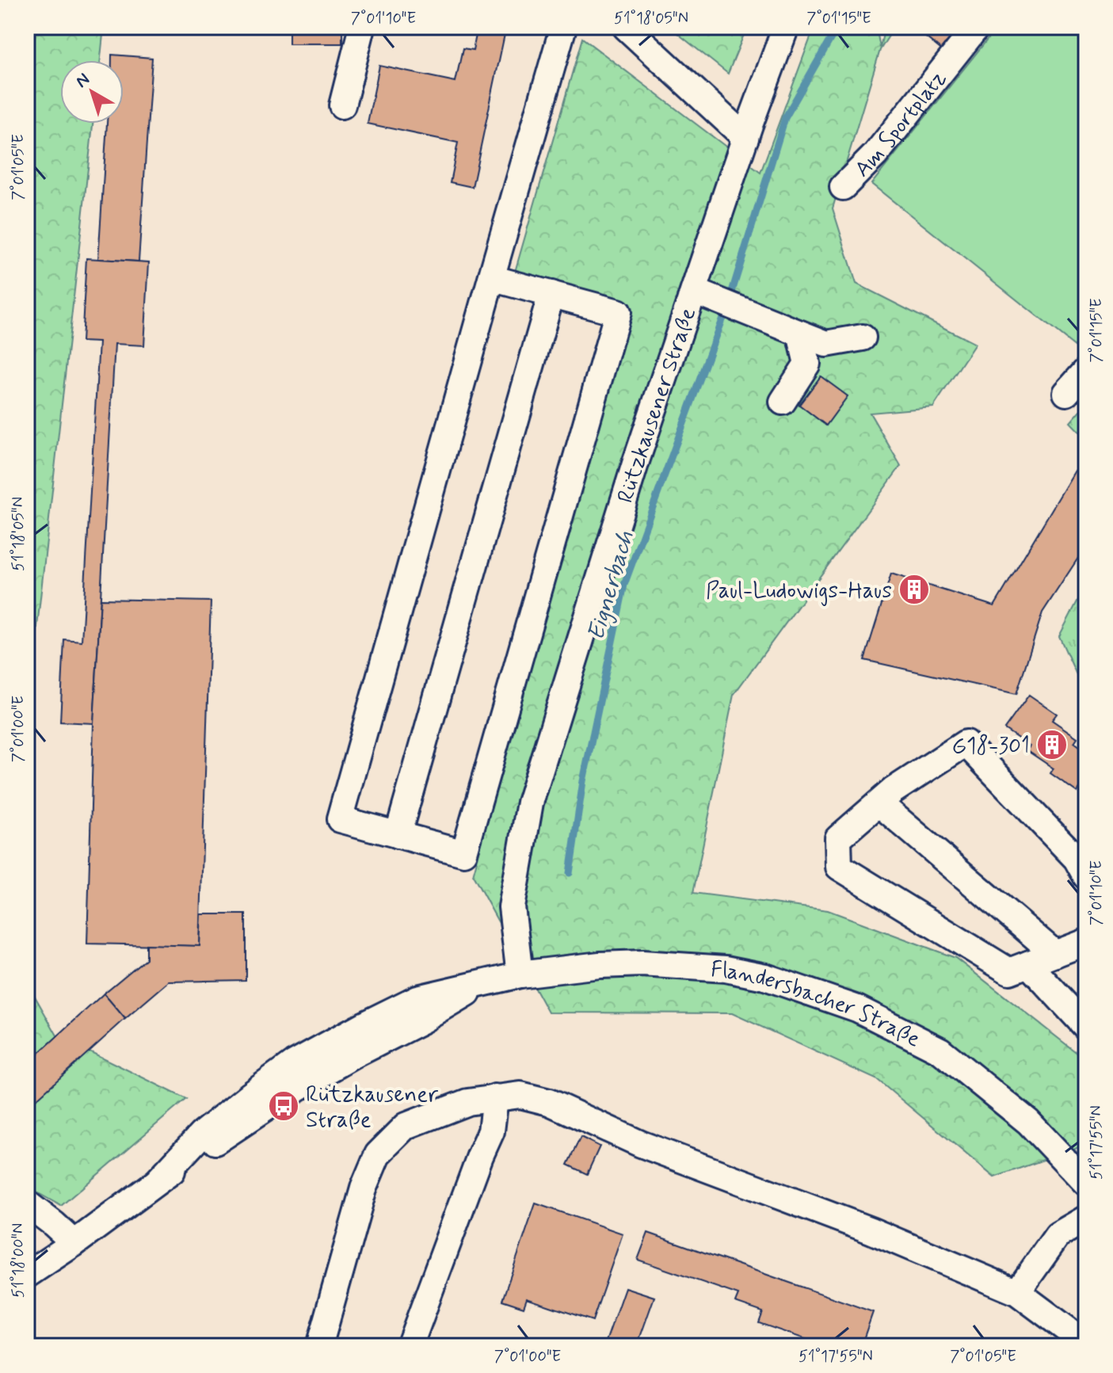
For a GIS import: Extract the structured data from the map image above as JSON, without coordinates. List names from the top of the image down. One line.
{"streets":{"street":["Am Sportplatz","Rützkausener Straße","Flandersbacher Straße"]},"crossings":[["Rützkausener Straße","Flandersbacher Straße"]],"water":["Eignerbach"],"places":{"building":["Paul-Ludowigs-Haus","G18-301"],"bus stop":["Rützkausener Straße"]},"north":"top left","coordinates":["7°01'10\"E","51°18'05\"N","7°01'15\"E","7°01'05\"E","7°01'00\"E","51°17'55\"N","51°18'00\"N"]}
